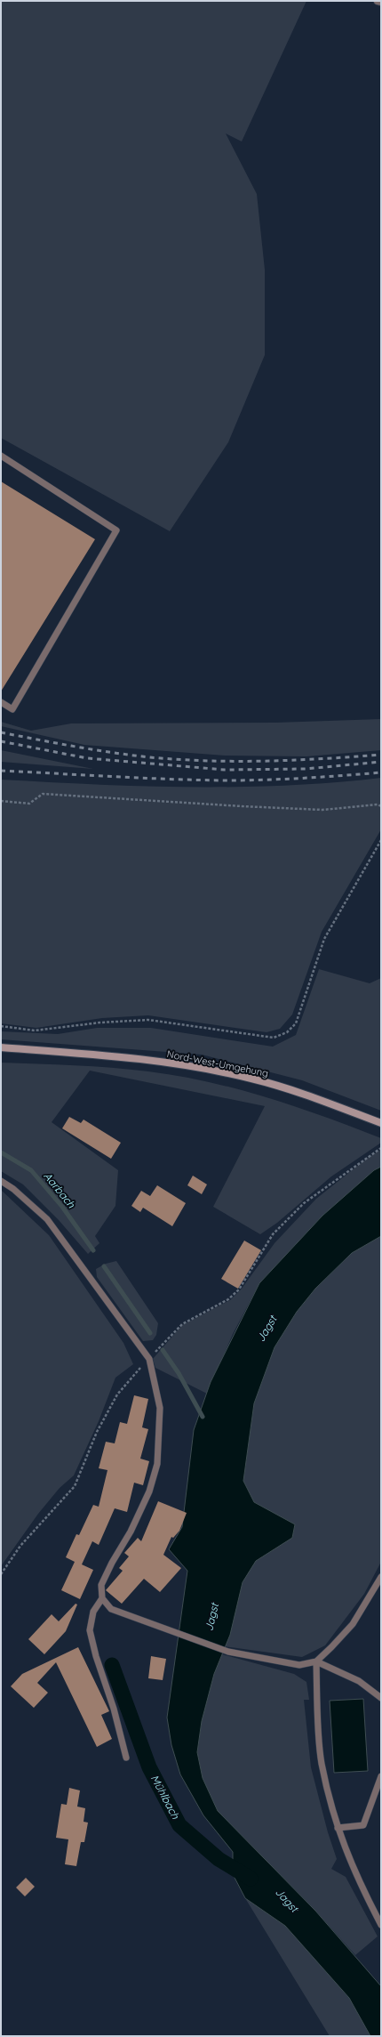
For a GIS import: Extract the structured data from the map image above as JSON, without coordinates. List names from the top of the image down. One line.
{"streets":{"main road":["Nord-West-Umgehung"]},"water":["Aarbach","Jagst","Mühlbach"]}
